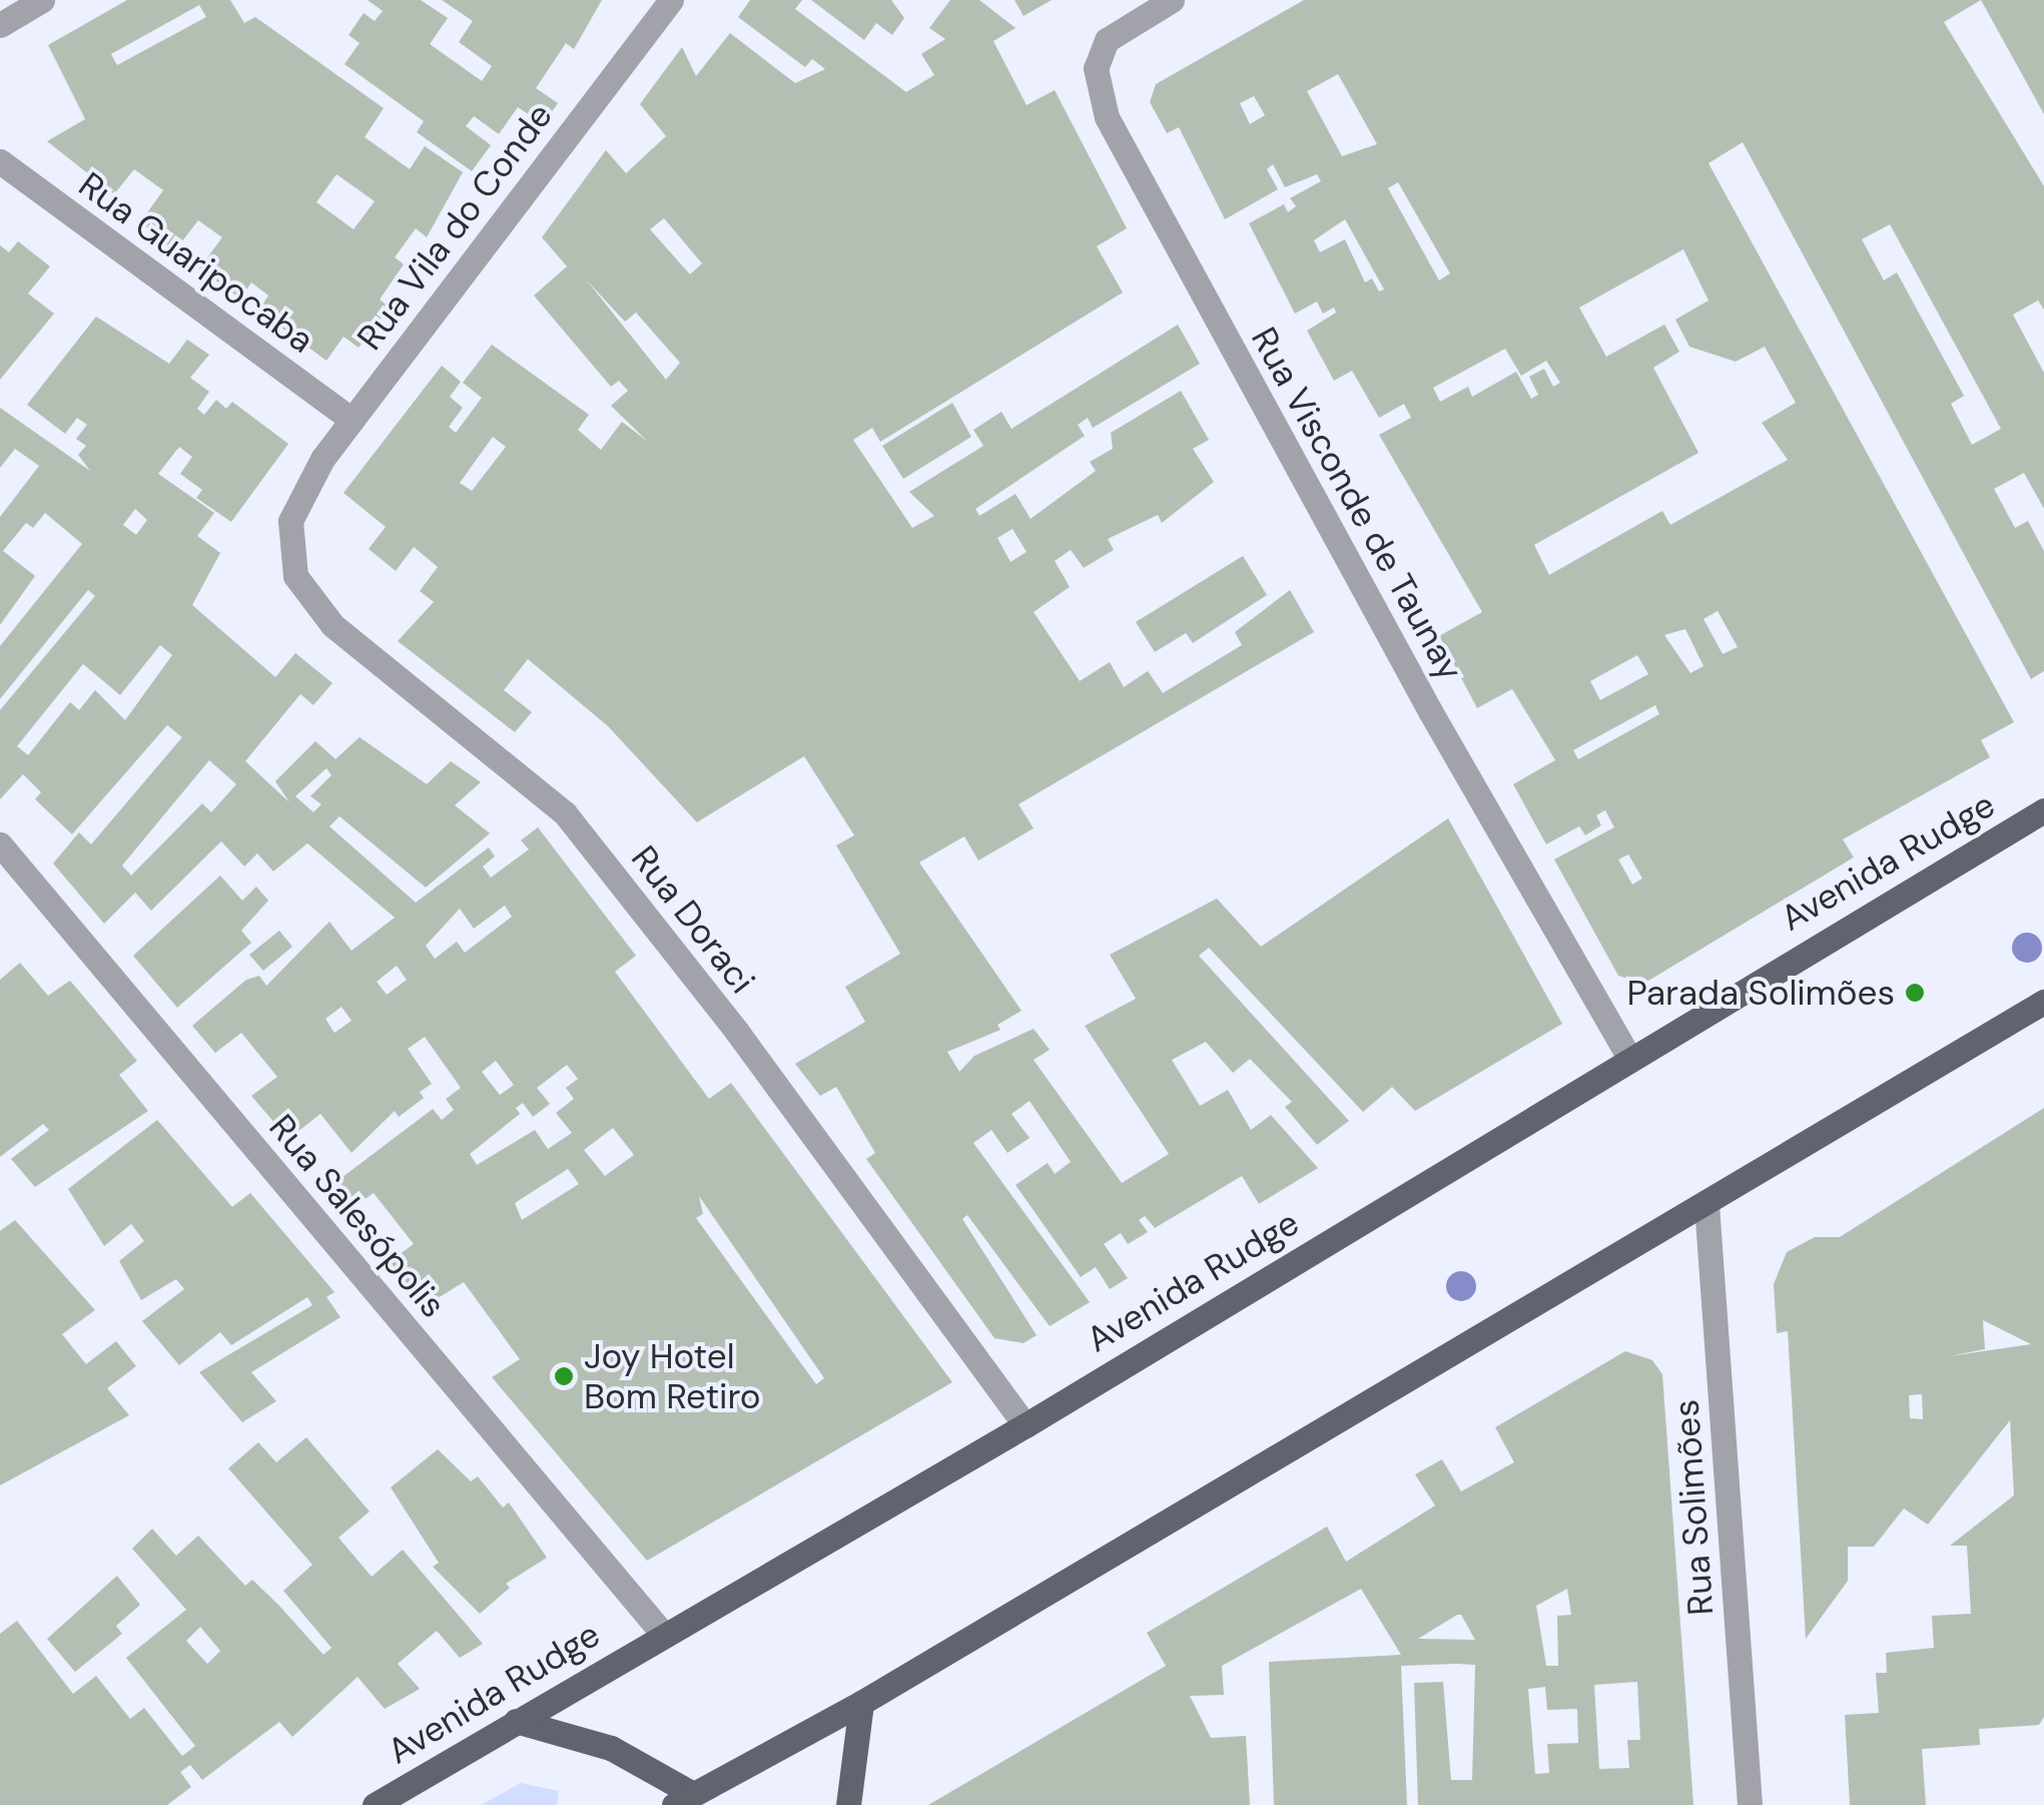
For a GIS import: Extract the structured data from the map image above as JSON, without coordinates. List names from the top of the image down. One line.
{"streets":{"main road":["Avenida Rudge"],"street":["Rua Vila do Conde","Rua Guaripocaba","Rua Visconde de Taunay","Rua Doraci","Rua Salesópolis","Rua Solimões"]},"crossings":[["Rua Vila do Conde","Rua Guaripocaba"],["Rua Vila do Conde","Rua Doraci"],["Rua Visconde de Taunay","Avenida Rudge"],["Avenida Rudge","Rua Doraci"],["Avenida Rudge","Rua Salesópolis"]],"places":["Parada Solimões","Joy Hotel Bom Retiro"]}
